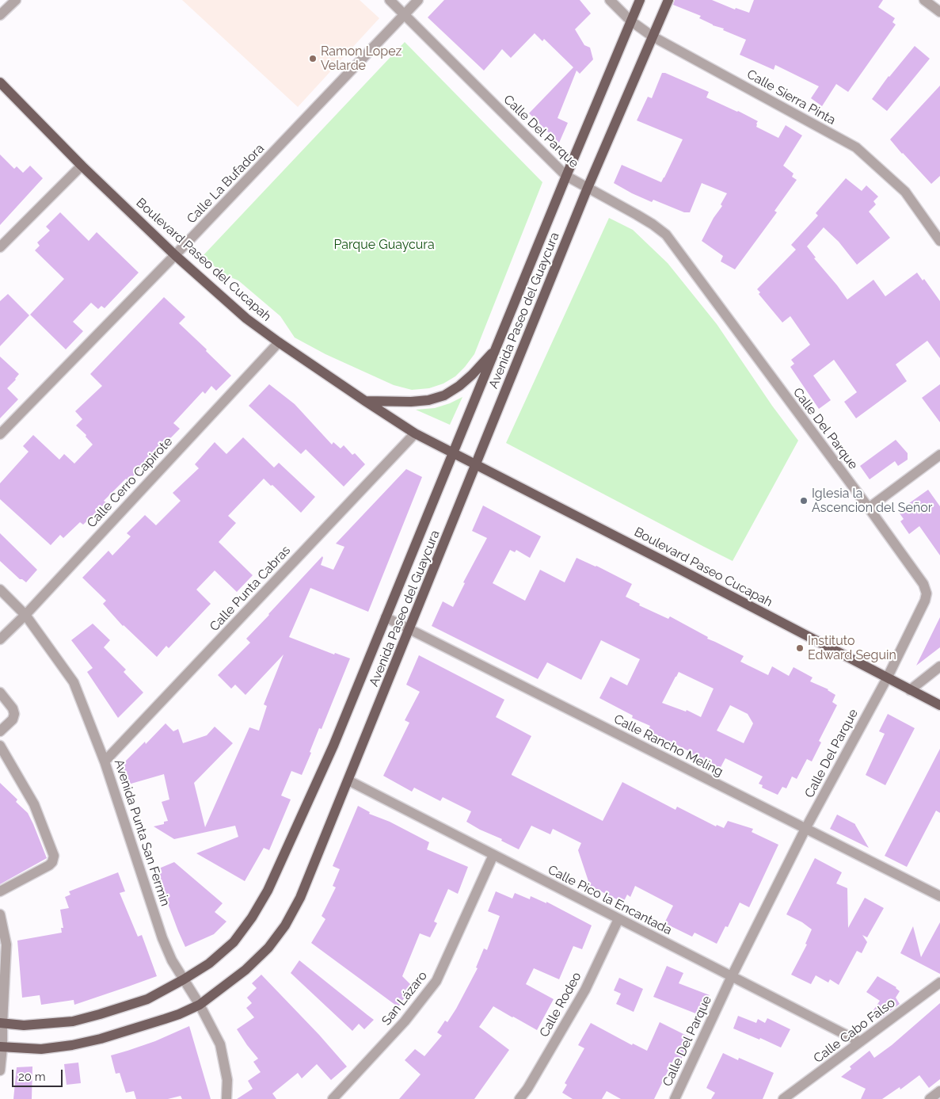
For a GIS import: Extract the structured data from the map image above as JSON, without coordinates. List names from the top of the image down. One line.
{"streets":{"main road":["Boulevard Paseo del Cucapah","Avenida Paseo del Guaycura","Boulevard Paseo Cucapah"],"street":["Calle Sierra Pinta","Calle Del Parque","Calle La Bufadora","Calle Cerro Capirote","Calle Punta Cabras","Calle Rancho Meling","Avenida Punta San Fermin","Calle Pico la Encantada","San Lázaro","Calle Rodeo","Calle Cabo Falso"]},"crossings":[["Calle Sierra Pinta","Avenida Paseo del Guaycura"],["Calle Del Parque","Calle La Bufadora"],["Calle Del Parque","Avenida Paseo del Guaycura"],["Calle Del Parque","Boulevard Paseo Cucapah"],["Calle Del Parque","Calle Rancho Meling"],["Calle Del Parque","Calle Pico la Encantada"],["Calle La Bufadora","Boulevard Paseo del Cucapah"],["Boulevard Paseo del Cucapah","Avenida Paseo del Guaycura"],["Boulevard Paseo del Cucapah","Calle Cerro Capirote"],["Boulevard Paseo del Cucapah","Boulevard Paseo Cucapah"],["Boulevard Paseo del Cucapah","Calle Punta Cabras"],["Avenida Paseo del Guaycura","Boulevard Paseo Cucapah"],["Avenida Paseo del Guaycura","Calle Rancho Meling"],["Avenida Paseo del Guaycura","Avenida Punta San Fermin"],["Avenida Paseo del Guaycura","Calle Pico la Encantada"],["Calle Cerro Capirote","Avenida Punta San Fermin"],["Calle Punta Cabras","Avenida Punta San Fermin"],["Calle Pico la Encantada","San Lázaro"],["Calle Pico la Encantada","Calle Rodeo"],["Calle Pico la Encantada","Calle Cabo Falso"]],"parks":["Parque Guaycura"],"places":["Ramon Lopez Velarde","Iglesia la Ascencion del Señor","Instituto Edward Seguin"],"scale_bar":"20 m"}
